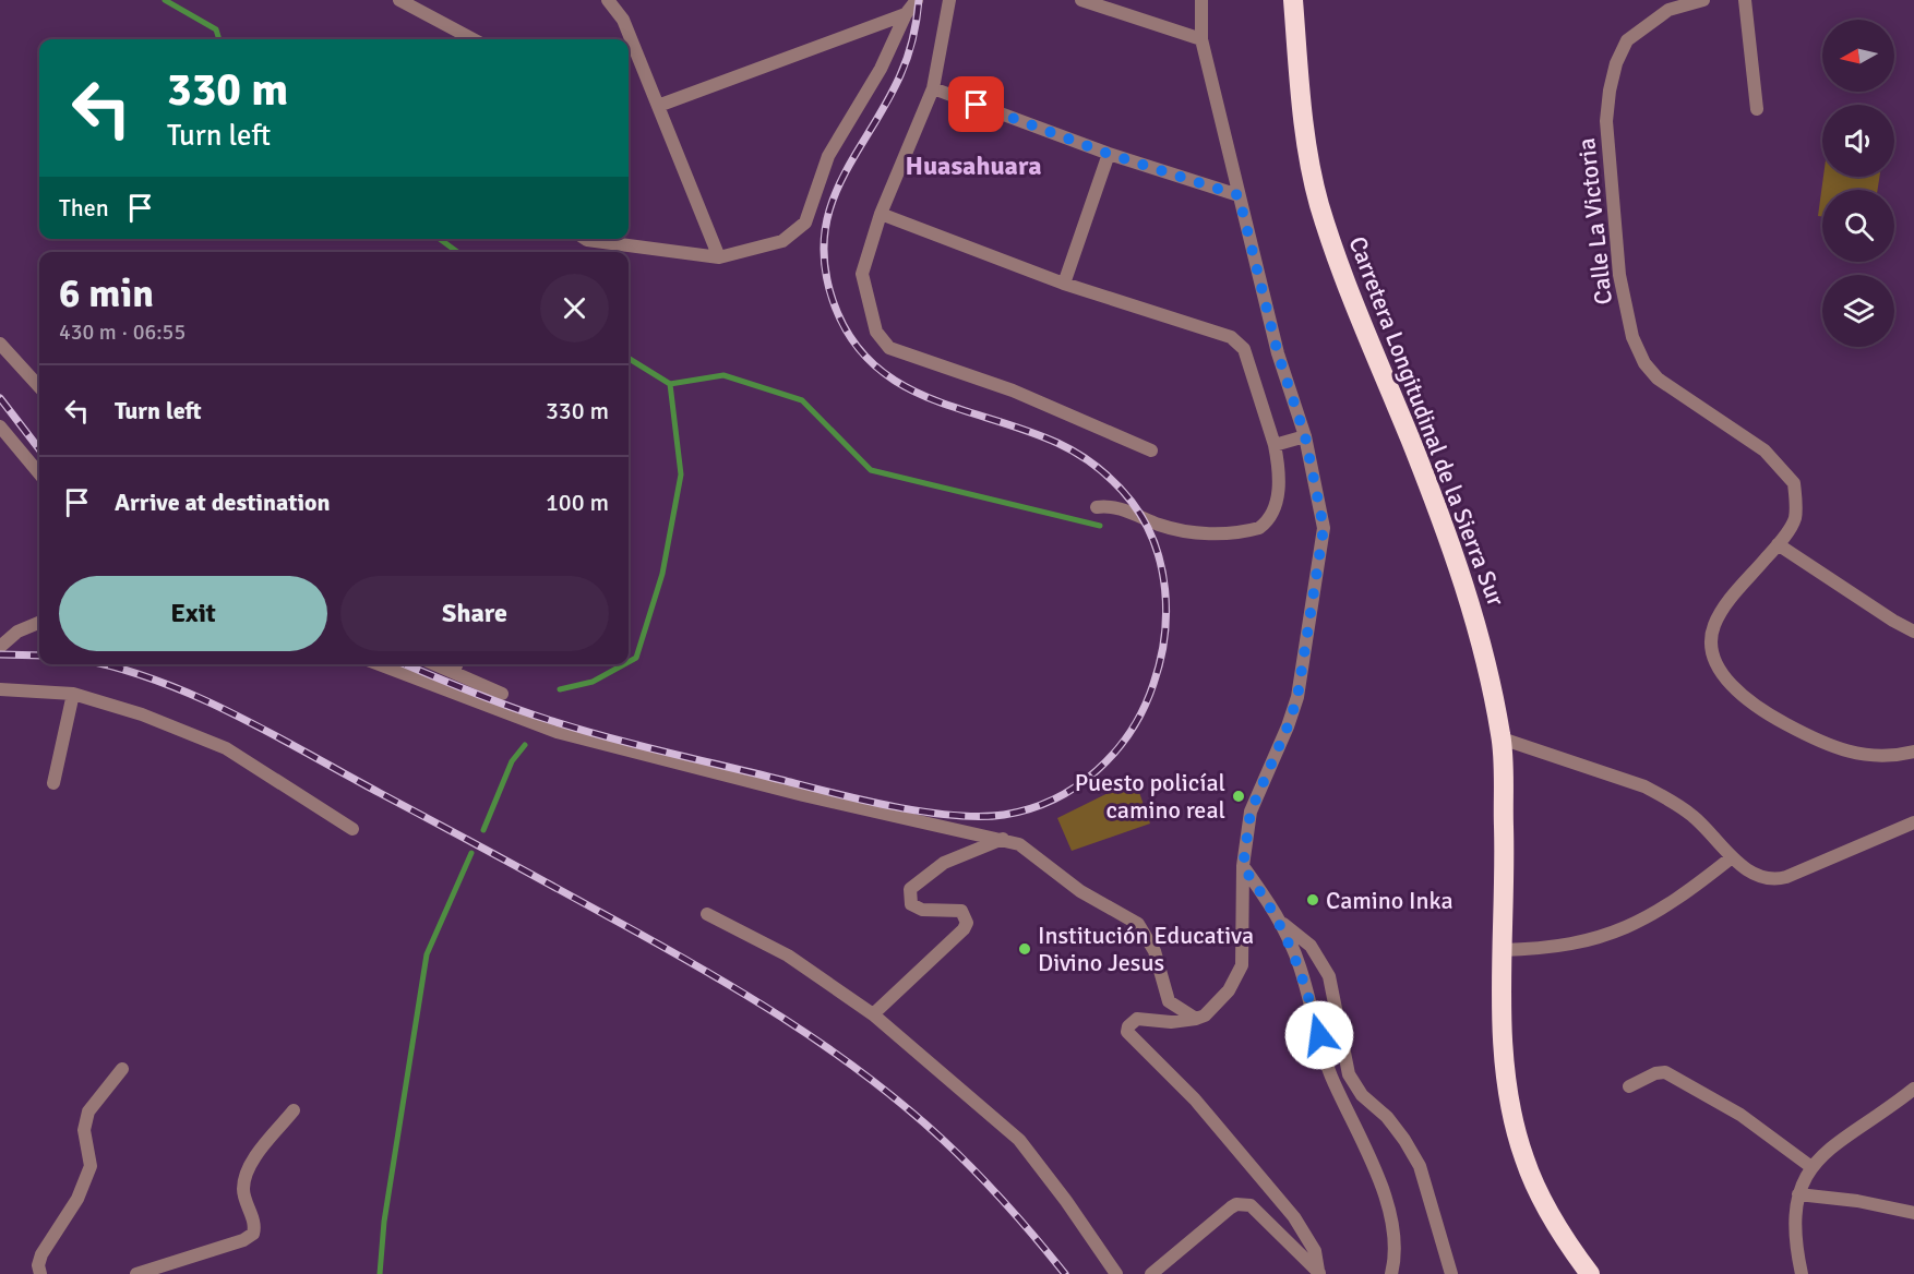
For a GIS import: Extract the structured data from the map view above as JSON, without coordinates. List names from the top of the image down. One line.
{"streets":{"highway":["Carretera Longitudinal de la Sierra Sur"],"street":["Calle La Victoria"]},"districts":["Huasahuara"],"places":["Puesto policíal camino real","Camino Inka","Institución Educativa Divino Jesus"],"north":"left","page":{"turn":["330 m","Turn left"],"then":"Then","heading":["6 min","430 m · 06:55"],"list":[{"name":"Turn left","value":"330 m"},{"name":"Arrive at destination","value":"100 m"}],"buttons":["Exit","Share"]}}
